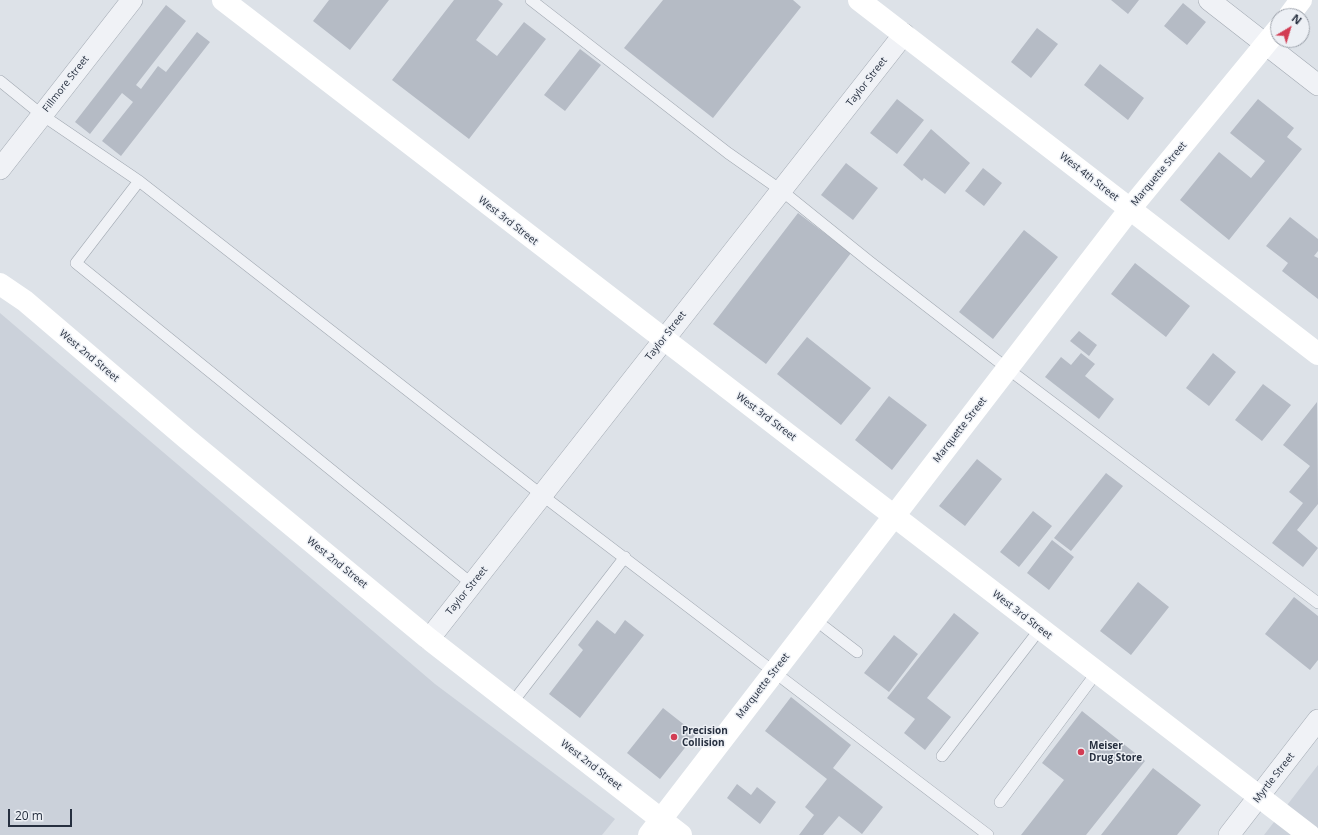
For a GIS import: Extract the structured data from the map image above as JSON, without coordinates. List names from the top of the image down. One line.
{"streets":{"street":["Taylor Street","Fillmore Street","Marquette Street","West 4th Street","West 3rd Street","West 2nd Street","Myrtle Street"]},"crossings":[["Taylor Street","West 4th Street"],["Taylor Street","West 3rd Street"],["Taylor Street","West 2nd Street"],["Marquette Street","West 4th Street"],["Marquette Street","West 3rd Street"],["Marquette Street","West 2nd Street"],["West 3rd Street","Myrtle Street"]],"places":["Precision Collision","Meiser Drug Store"],"scale_bar":"20 m","north":"top right"}
